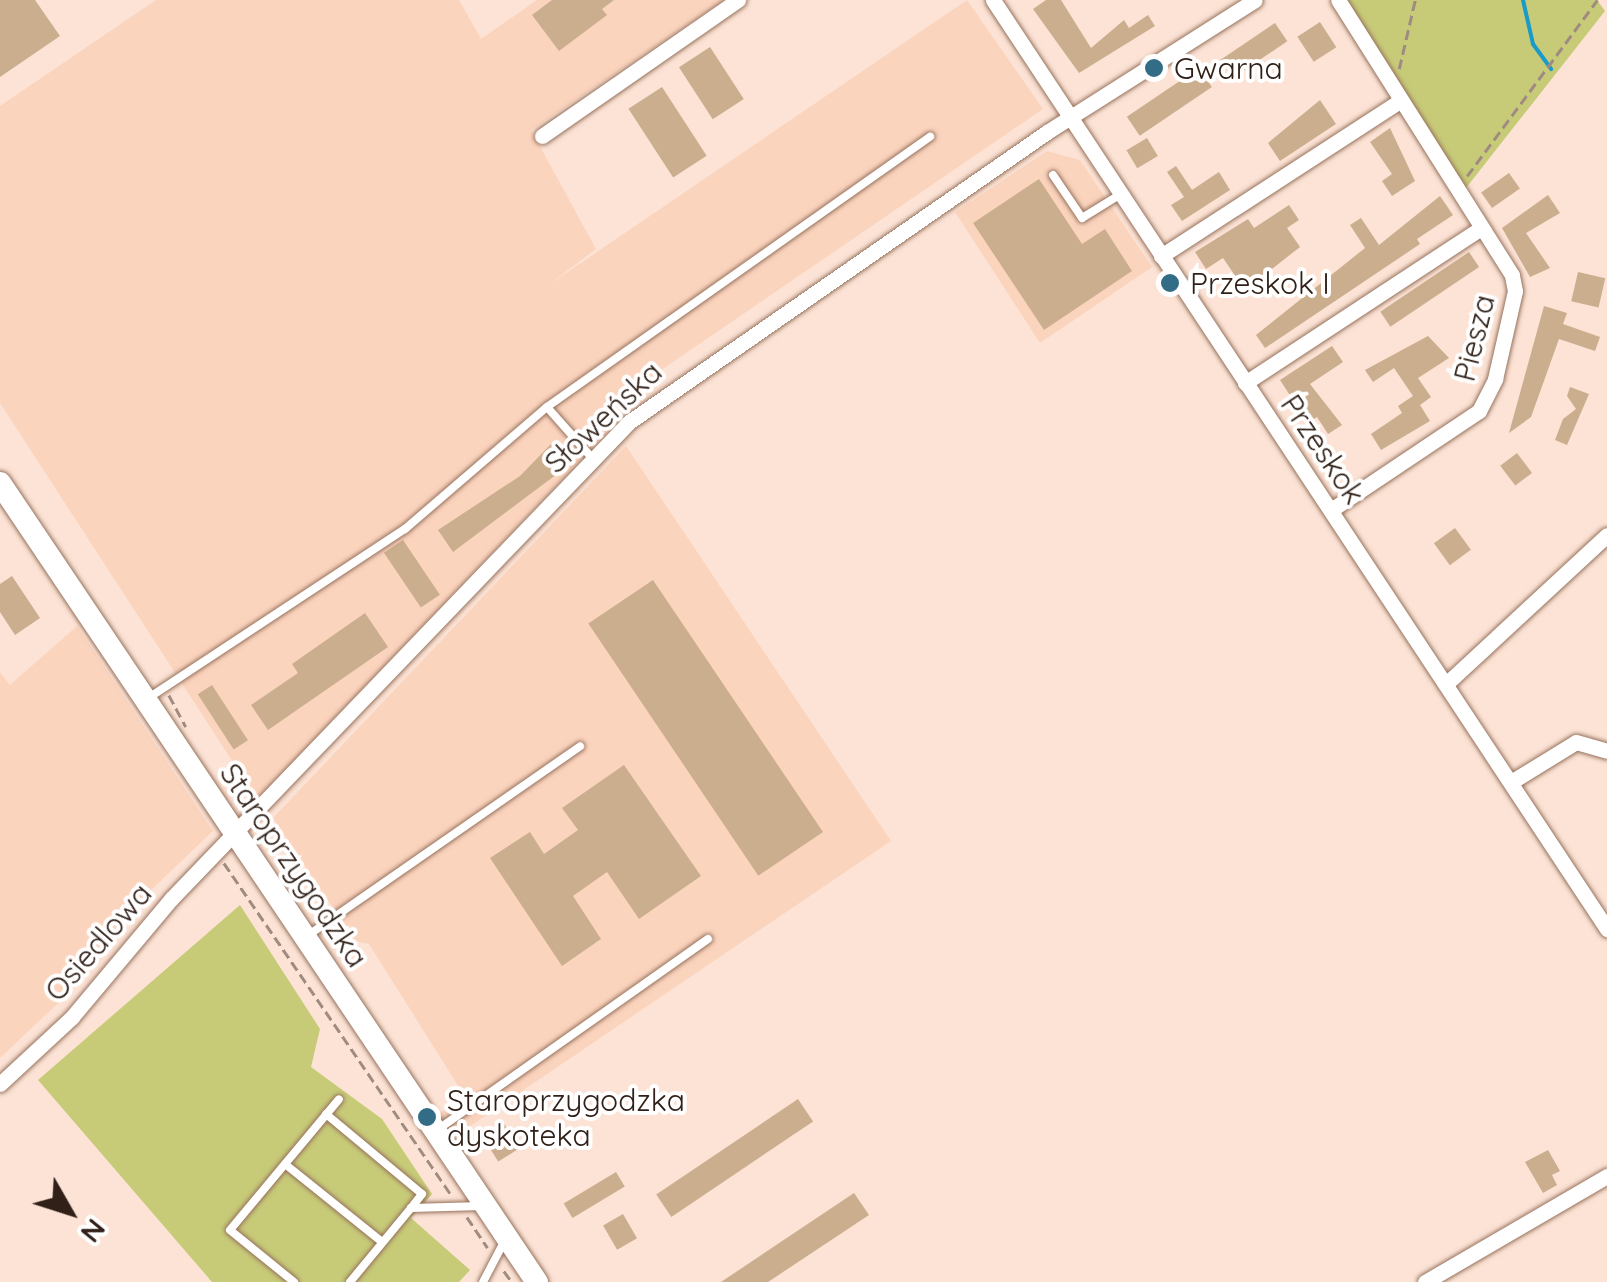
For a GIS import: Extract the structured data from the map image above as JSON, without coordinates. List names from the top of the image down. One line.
{"streets":{"street":["Piesza","Słoweńska","Przeskok","Staroprzygodzka","Osiedlowa"]},"crossings":[["Piesza","Przeskok"],["Słoweńska","Przeskok"],["Słoweńska","Staroprzygodzka"],["Słoweńska","Osiedlowa"],["Staroprzygodzka","Osiedlowa"]],"places":["Gwarna","Przeskok I","Staroprzygodzka dyskoteka"],"north":"bottom right"}
